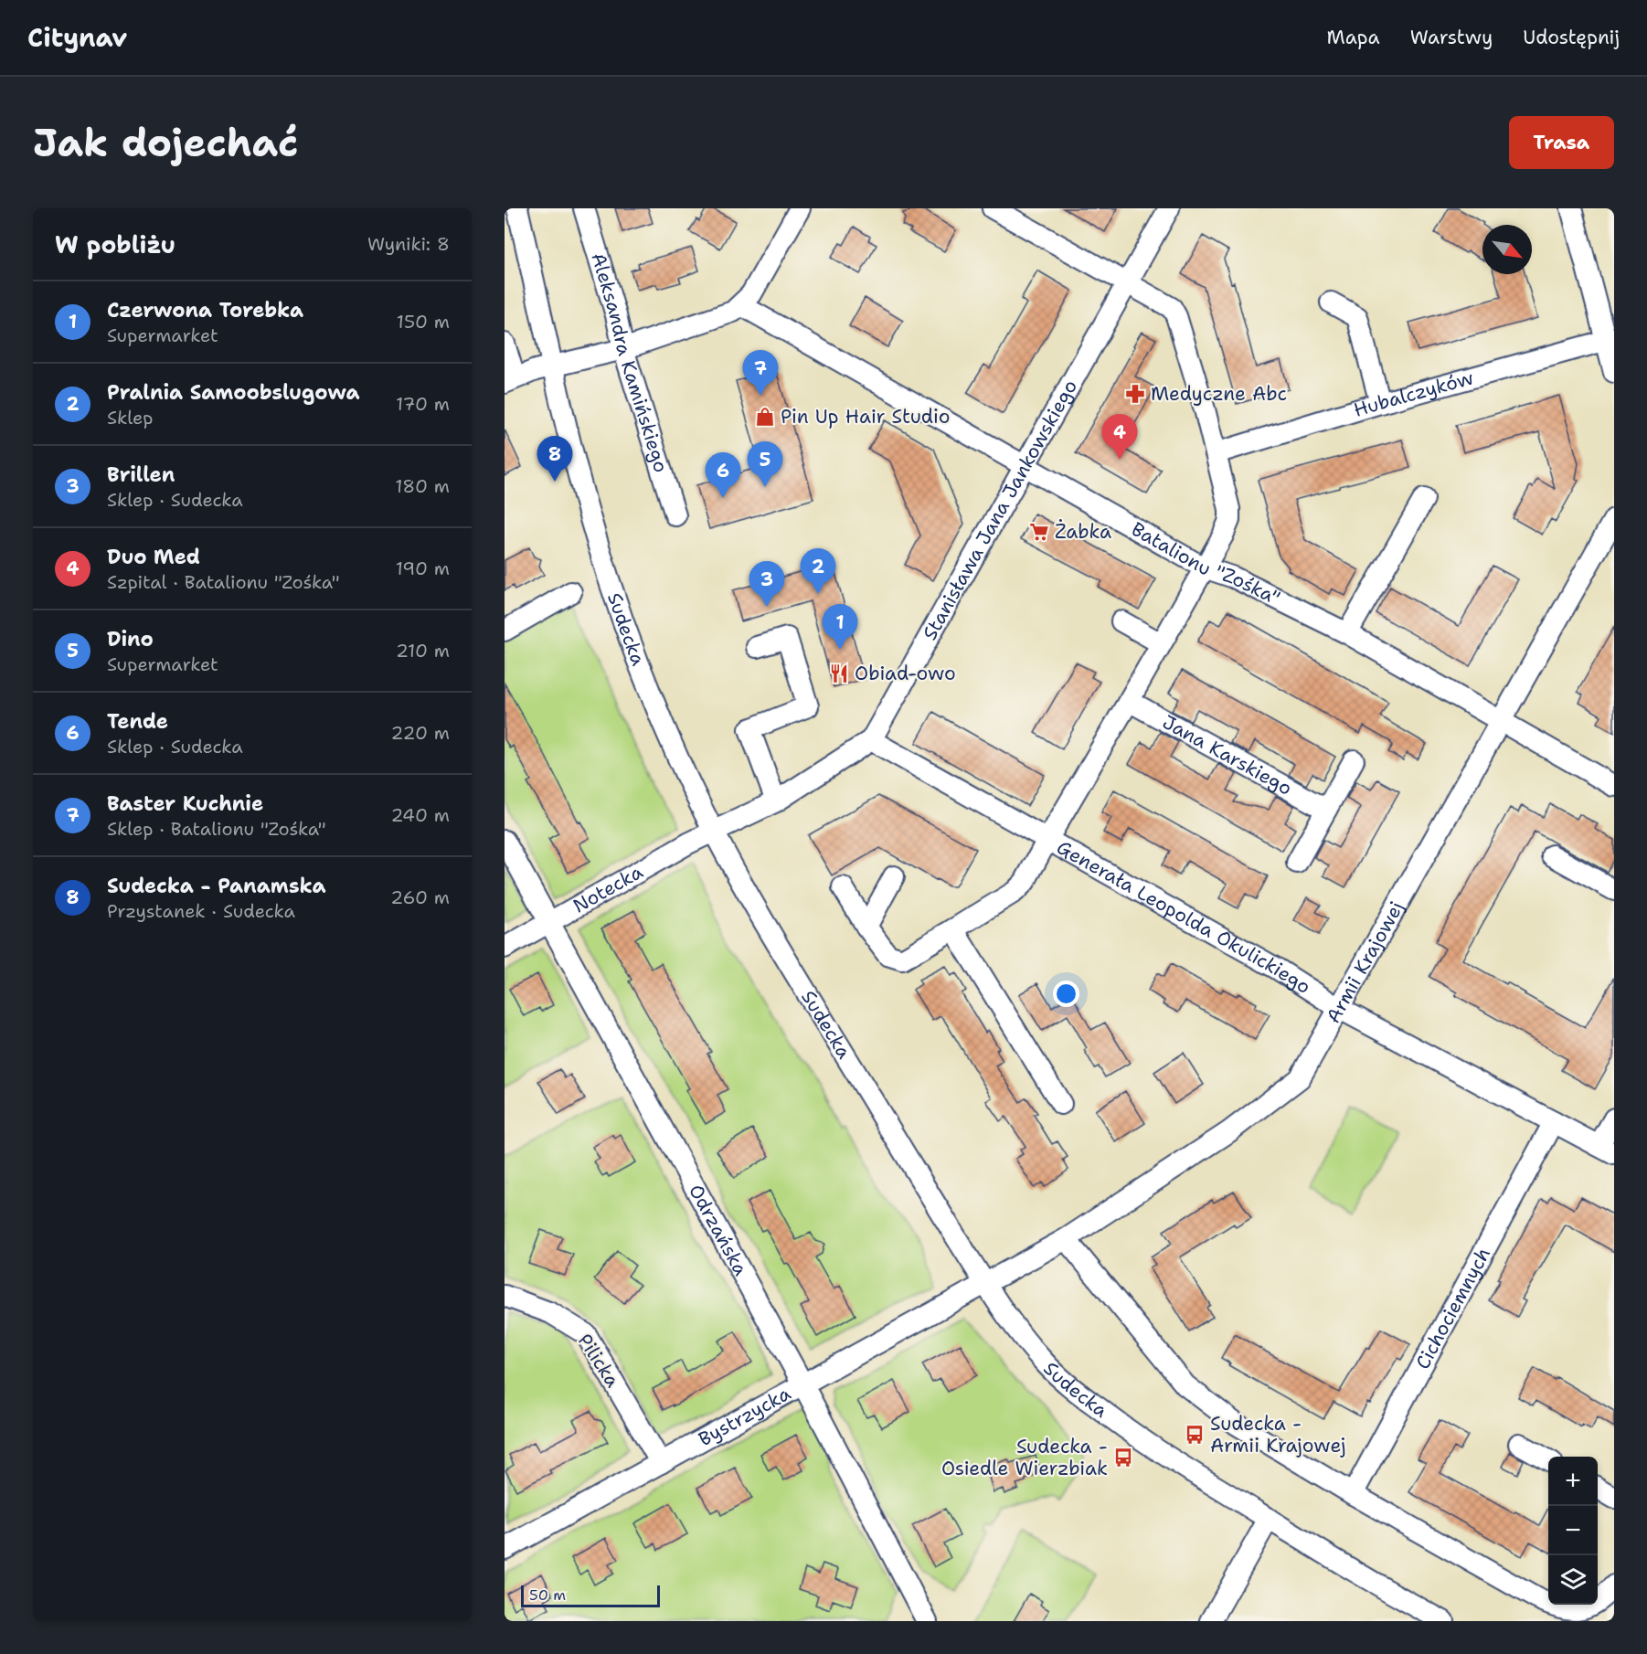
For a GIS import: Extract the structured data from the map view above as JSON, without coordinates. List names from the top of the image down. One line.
{"streets":{"street":["Aleksandra Kamińskiego","Hubalczyków","Stanisława Jana Jankowskiego","Batalionu \"Zośka\"","Sudecka","Jana Karskiego","Notecka","Generała Leopolda Okulickiego","Armii Krajowej","Odrzańska","Cichociemnych","Pilicka","Bystrzycka"]},"crossings":[["Stanisława Jana Jankowskiego","Batalionu \"Zośka\""],["Stanisława Jana Jankowskiego","Sudecka"],["Stanisława Jana Jankowskiego","Notecka"],["Stanisława Jana Jankowskiego","Generała Leopolda Okulickiego"],["Batalionu \"Zośka\"","Armii Krajowej"],["Sudecka","Notecka"],["Sudecka","Armii Krajowej"],["Sudecka","Bystrzycka"],["Notecka","Odrzańska"],["Generała Leopolda Okulickiego","Armii Krajowej"],["Generała Leopolda Okulickiego","Cichociemnych"],["Armii Krajowej","Bystrzycka"],["Odrzańska","Bystrzycka"],["Pilicka","Bystrzycka"]],"places":{"pharmacy":["Medyczne Abc"],"shop":["Pin Up Hair Studio"],"supermarket":["Żabka"],"restaurant":["Obiad-owo"],"bus stop":["Sudecka - Armii Krajowej","Sudecka - Osiedle Wierzbiak"]},"scale_bar":"50 m","north":"bottom right","page":{"header":"Citynav","nav":["Mapa","Warstwy","Udostępnij"],"buttons":"Trasa","title":"Jak dojechać","heading":["W pobliżu","Wyniki: 8"],"list":[{"mark":"1","name":"Czerwona Torebka","note":"Supermarket","value":"150 m"},{"mark":"2","name":"Pralnia Samoobslugowa","note":"Sklep","value":"170 m"},{"mark":"3","name":"Brillen","note":"Sklep · Sudecka","value":"180 m"},{"mark":"4","name":"Duo Med","note":"Szpital · Batalionu \"Zośka\"","value":"190 m"},{"mark":"5","name":"Dino","note":"Supermarket","value":"210 m"},{"mark":"6","name":"Tende","note":"Sklep · Sudecka","value":"220 m"},{"mark":"7","name":"Baster Kuchnie","note":"Sklep · Batalionu \"Zośka\"","value":"240 m"},{"mark":"8","name":"Sudecka - Panamska","note":"Przystanek · Sudecka","value":"260 m"}],"pins":["7","4","8","5","6","2","3","1"],"map_buttons":["+","−"],"scale":"50 m"}}
